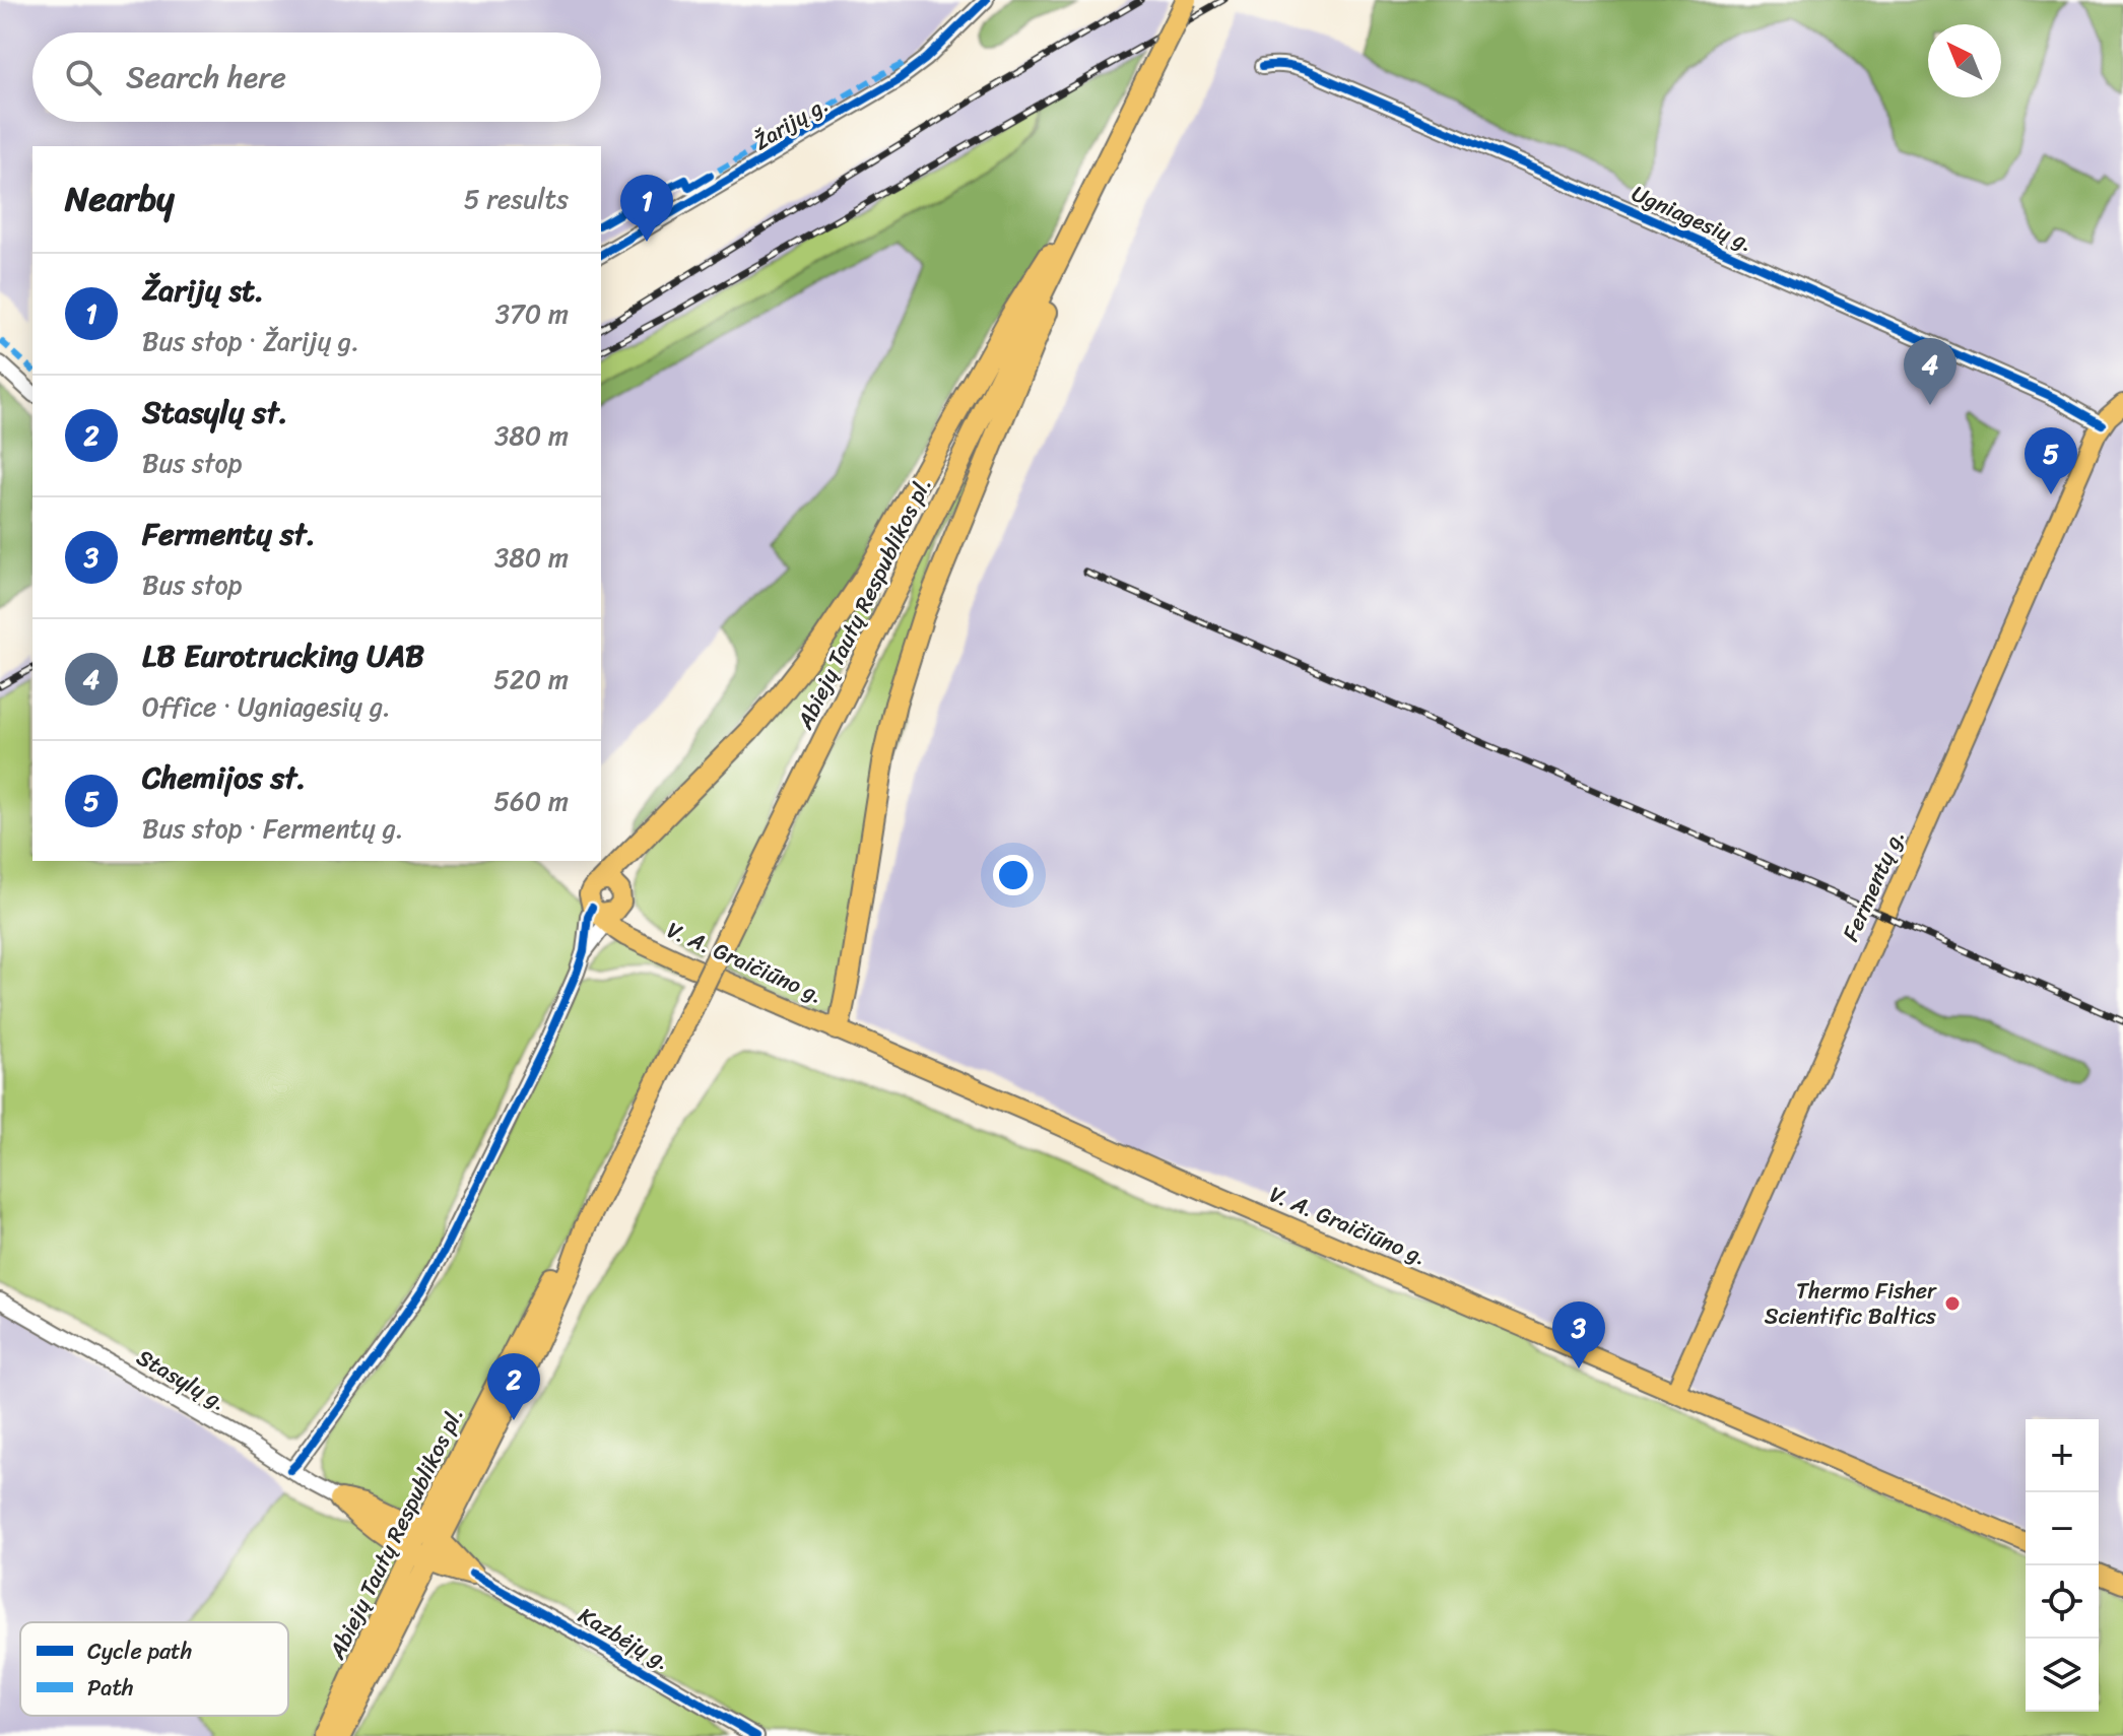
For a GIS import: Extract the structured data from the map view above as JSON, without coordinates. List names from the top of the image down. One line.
{"streets":{"highway":["Abiejų Tautų Respublikos pl."],"main road":["Fermentų g.","V. A. Graičiūno g."],"street":["Žarijų g.","Ugniagesių g.","Stasylų g.","Kazbėjų g."]},"crossings":[["Ugniagesių g.","Fermentų g."],["Fermentų g.","V. A. Graičiūno g."]],"places":["Thermo Fisher Scientific Baltics"],"legend":["Cycle path","Path"],"north":"top left","page":{"search":"Search here","heading":["Nearby","5 results"],"pins":["1","4","5","3","2"],"list":[{"mark":"1","name":"Žarijų st.","note":"Bus stop · Žarijų g.","value":"370 m"},{"mark":"2","name":"Stasylų st.","note":"Bus stop","value":"380 m"},{"mark":"3","name":"Fermentų st.","note":"Bus stop","value":"380 m"},{"mark":"4","name":"LB Eurotrucking UAB","note":"Office · Ugniagesių g.","value":"520 m"},{"mark":"5","name":"Chemijos st.","note":"Bus stop · Fermentų g.","value":"560 m"}],"map_buttons":["+","−"]}}
